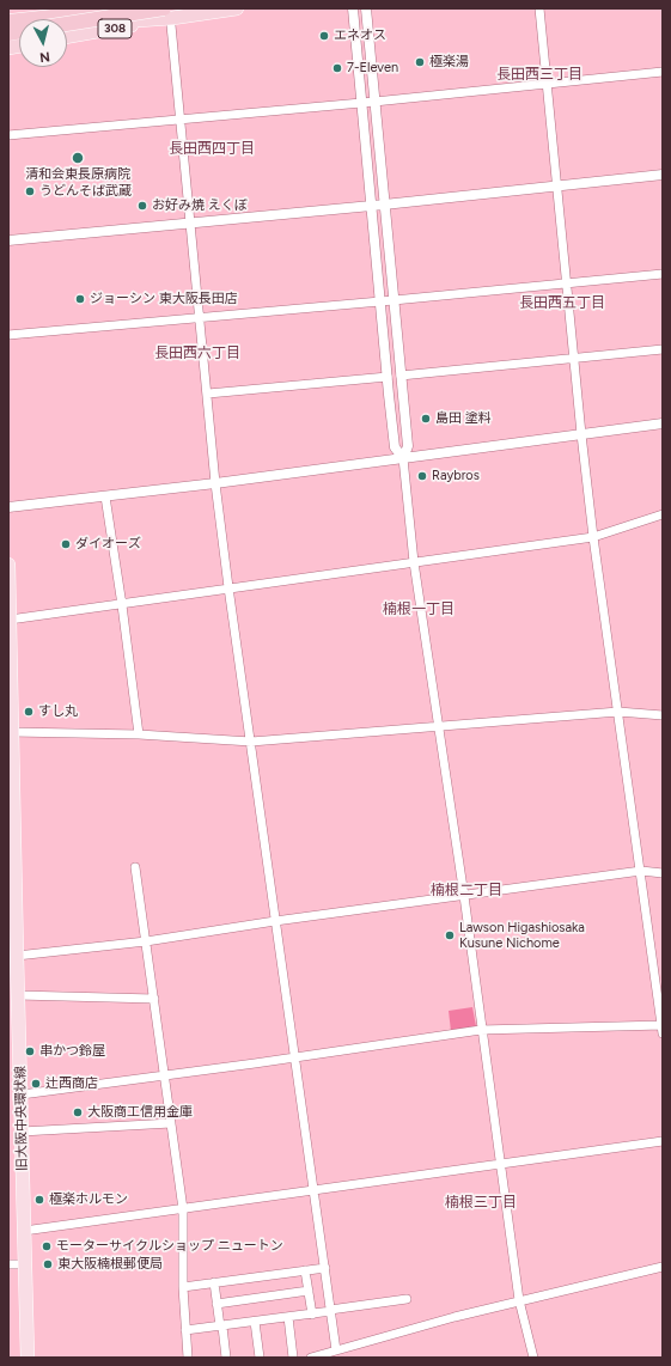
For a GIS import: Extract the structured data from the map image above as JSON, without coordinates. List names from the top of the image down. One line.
{"streets":{"highway":["308"],"main road":["旧大阪中央環状線"]},"districts":["長田西三丁目","長田西四丁目","長田西五丁目","長田西六丁目","楠根一丁目","楠根二丁目","楠根三丁目"],"places":["エネオス","極楽湯","7-Eleven","清和会東長原病院","うどんそば武蔵","お好み焼 えくぼ","ジョーシン 東大阪長田店","島田 塗料","Raybros","ダイオーズ","すし丸","Lawson Higashiosaka Kusune Nichome","串かつ鈴屋","辻西商店","大阪商工信用金庫","極楽ホルモン","モーターサイクルショップ ニュートン","東大阪楠根郵便局"],"north":"bottom"}
